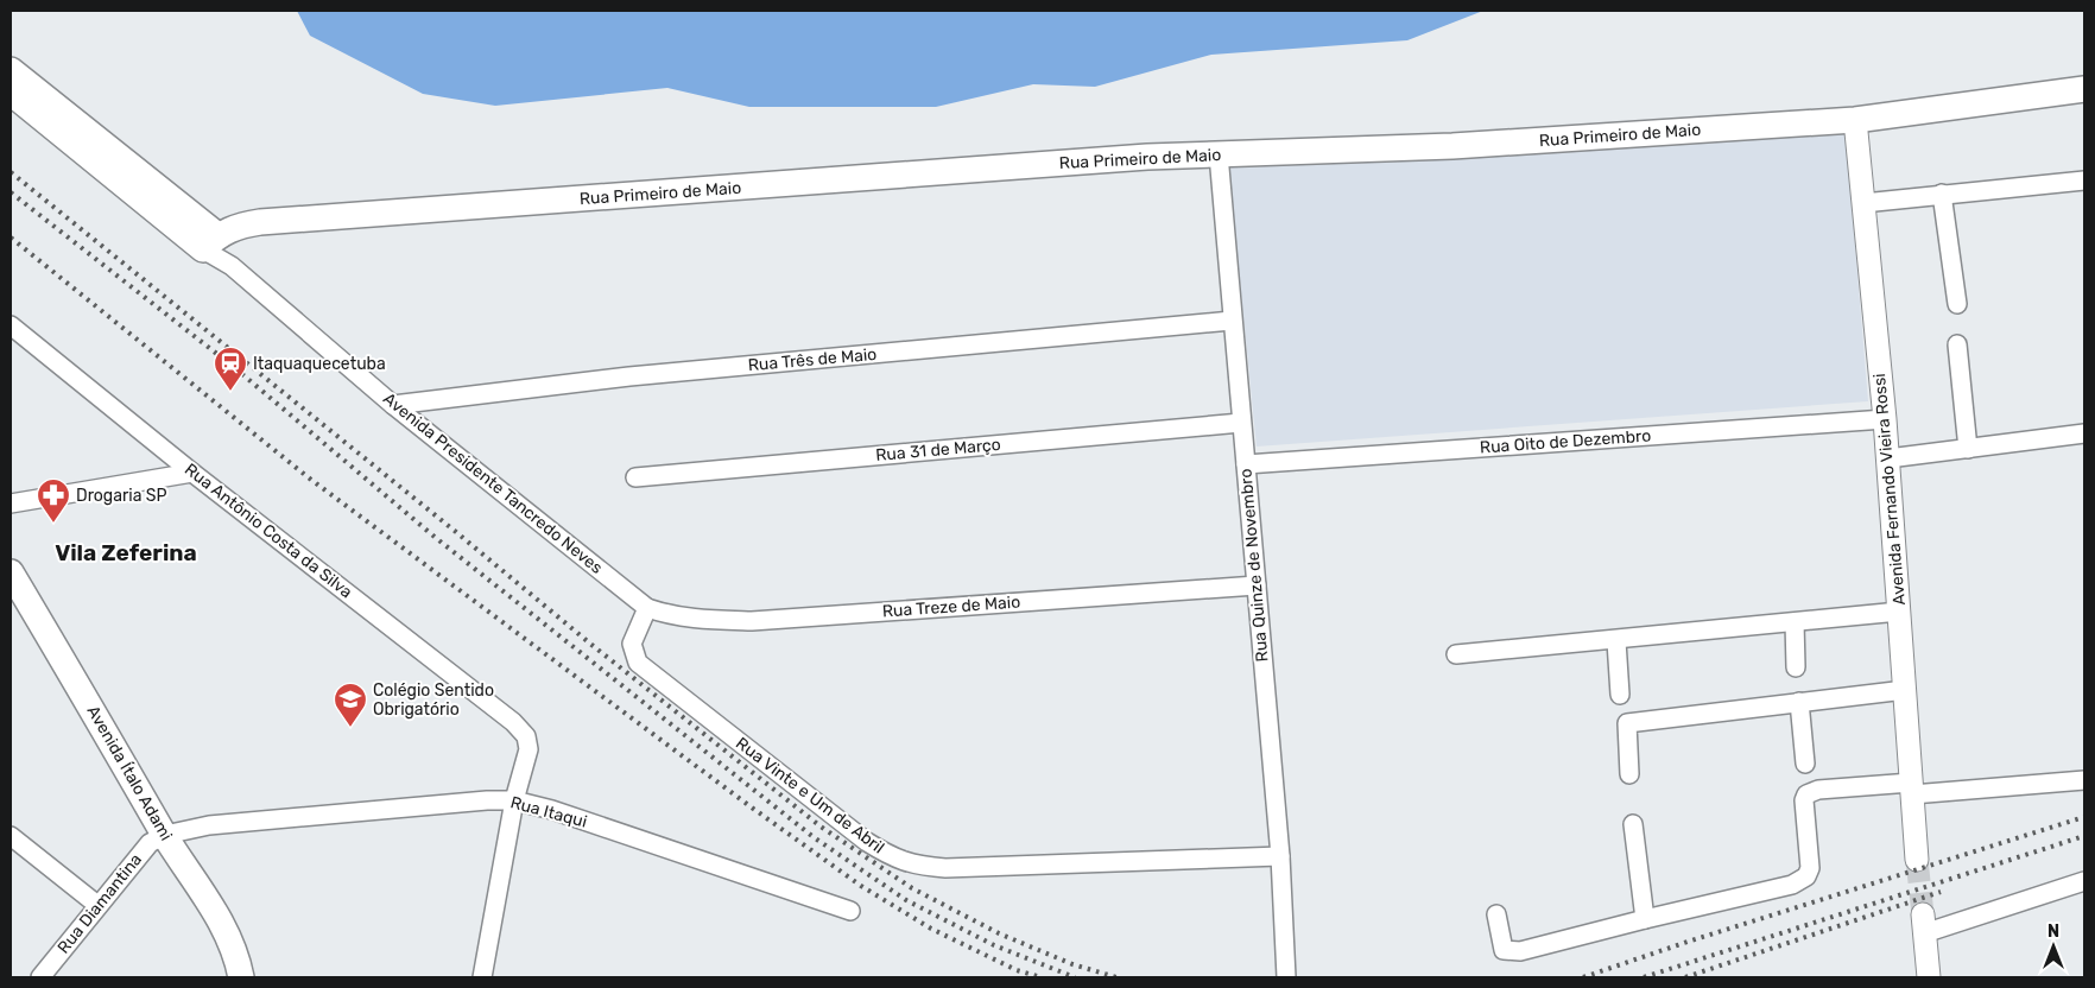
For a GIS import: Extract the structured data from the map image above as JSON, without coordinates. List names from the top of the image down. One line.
{"streets":{"main road":["Rua Primeiro de Maio","Avenida Presidente Tancredo Neves","Avenida Ítalo Adami"],"street":["Rua Três de Maio","Rua Oito de Dezembro","Rua 31 de Março","Avenida Fernando Vieira Rossi","Rua Antônio Costa da Silva","Rua Quinze de Novembro","Rua Treze de Maio","Rua Vinte e Um de Abril","Rua Itaqui","Rua Diamantina"]},"crossings":[["Rua Primeiro de Maio","Avenida Presidente Tancredo Neves"],["Rua Primeiro de Maio","Avenida Fernando Vieira Rossi"],["Rua Primeiro de Maio","Rua Quinze de Novembro"],["Rua Três de Maio","Avenida Presidente Tancredo Neves"],["Rua Três de Maio","Rua Quinze de Novembro"],["Rua Oito de Dezembro","Avenida Fernando Vieira Rossi"],["Rua Oito de Dezembro","Rua Quinze de Novembro"],["Rua 31 de Março","Rua Quinze de Novembro"],["Avenida Presidente Tancredo Neves","Rua Treze de Maio"],["Avenida Presidente Tancredo Neves","Rua Vinte e Um de Abril"],["Rua Antônio Costa da Silva","Rua Itaqui"],["Rua Quinze de Novembro","Rua Treze de Maio"],["Rua Quinze de Novembro","Rua Vinte e Um de Abril"],["Rua Treze de Maio","Rua Vinte e Um de Abril"],["Avenida Ítalo Adami","Rua Itaqui"],["Avenida Ítalo Adami","Rua Diamantina"],["Rua Itaqui","Rua Diamantina"]],"districts":["Vila Zeferina"],"places":{"station":["Itaquaquecetuba"],"pharmacy":["Drogaria SP"],"school or university":["Colégio Sentido Obrigatório"]},"north":"top"}
